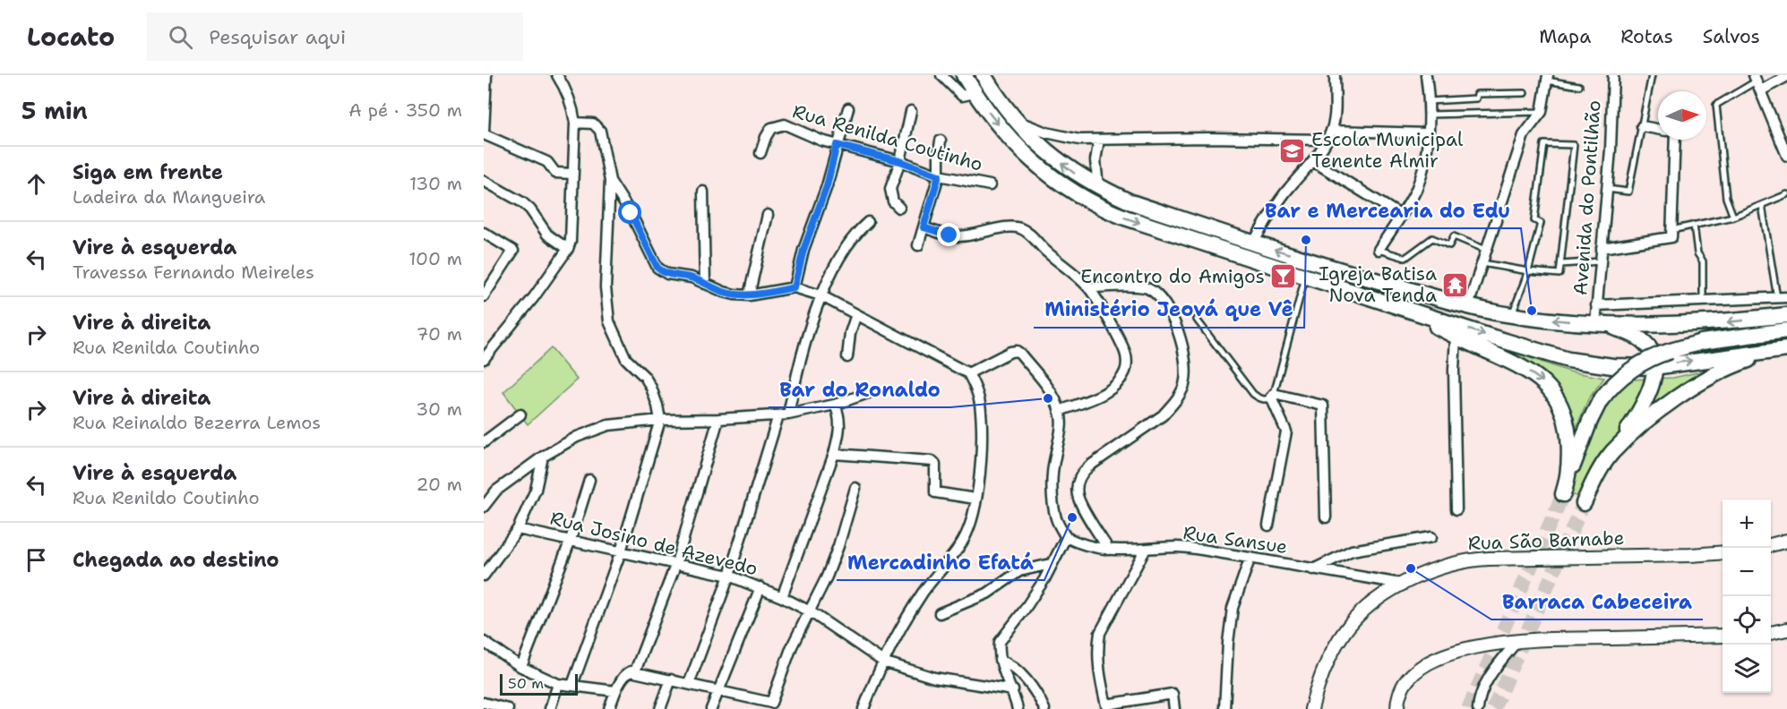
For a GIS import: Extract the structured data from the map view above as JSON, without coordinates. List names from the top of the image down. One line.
{"streets":{"street":["Rua Renilda Coutinho","Avenida do Pontilhão","Rua Sansue","Rua São Barnabe","Rua Josino de Azevedo"]},"crossings":[["Rua Sansue","Rua São Barnabe"]],"places":{"school or university":["Escola Municipal Tenente Almir"],"other":["Ministério Jeová que Vê","Bar e Mercearia do Edu","Bar do Ronaldo","Mercadinho Efatá","Barraca Cabeceira"],"bar":["Encontro do Amigos"],"temple":["Igreja Batisa Nova Tenda"]},"scale_bar":"50 m","north":"right","page":{"header":"Locato","search":"Pesquisar aqui","nav":["Mapa","Rotas","Salvos"],"heading":["5 min","A pé · 350 m"],"list":[["Siga em frente","Ladeira da Mangueira","130 m"],["Vire à esquerda","Travessa Fernando Meireles","100 m"],["Vire à direita","Rua Renilda Coutinho","70 m"],["Vire à direita","Rua Reinaldo Bezerra Lemos","30 m"],["Vire à esquerda","Rua Renildo Coutinho","20 m"],"Chegada ao destino"],"map_buttons":["+","−"],"scale":"50 m"}}
